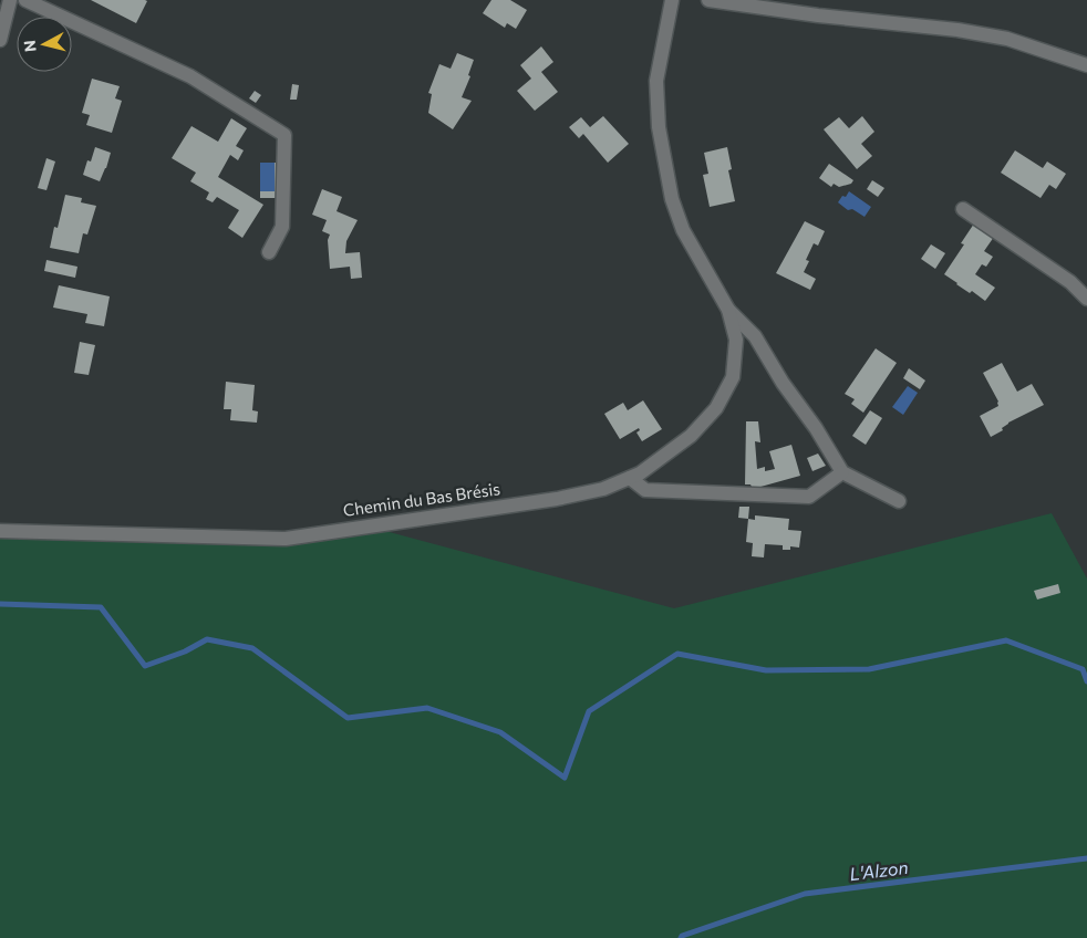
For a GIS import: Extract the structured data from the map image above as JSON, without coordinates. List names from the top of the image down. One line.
{"streets":{"street":["Chemin du Bas Brésis"]},"water":["L'Alzon"],"north":"left"}
